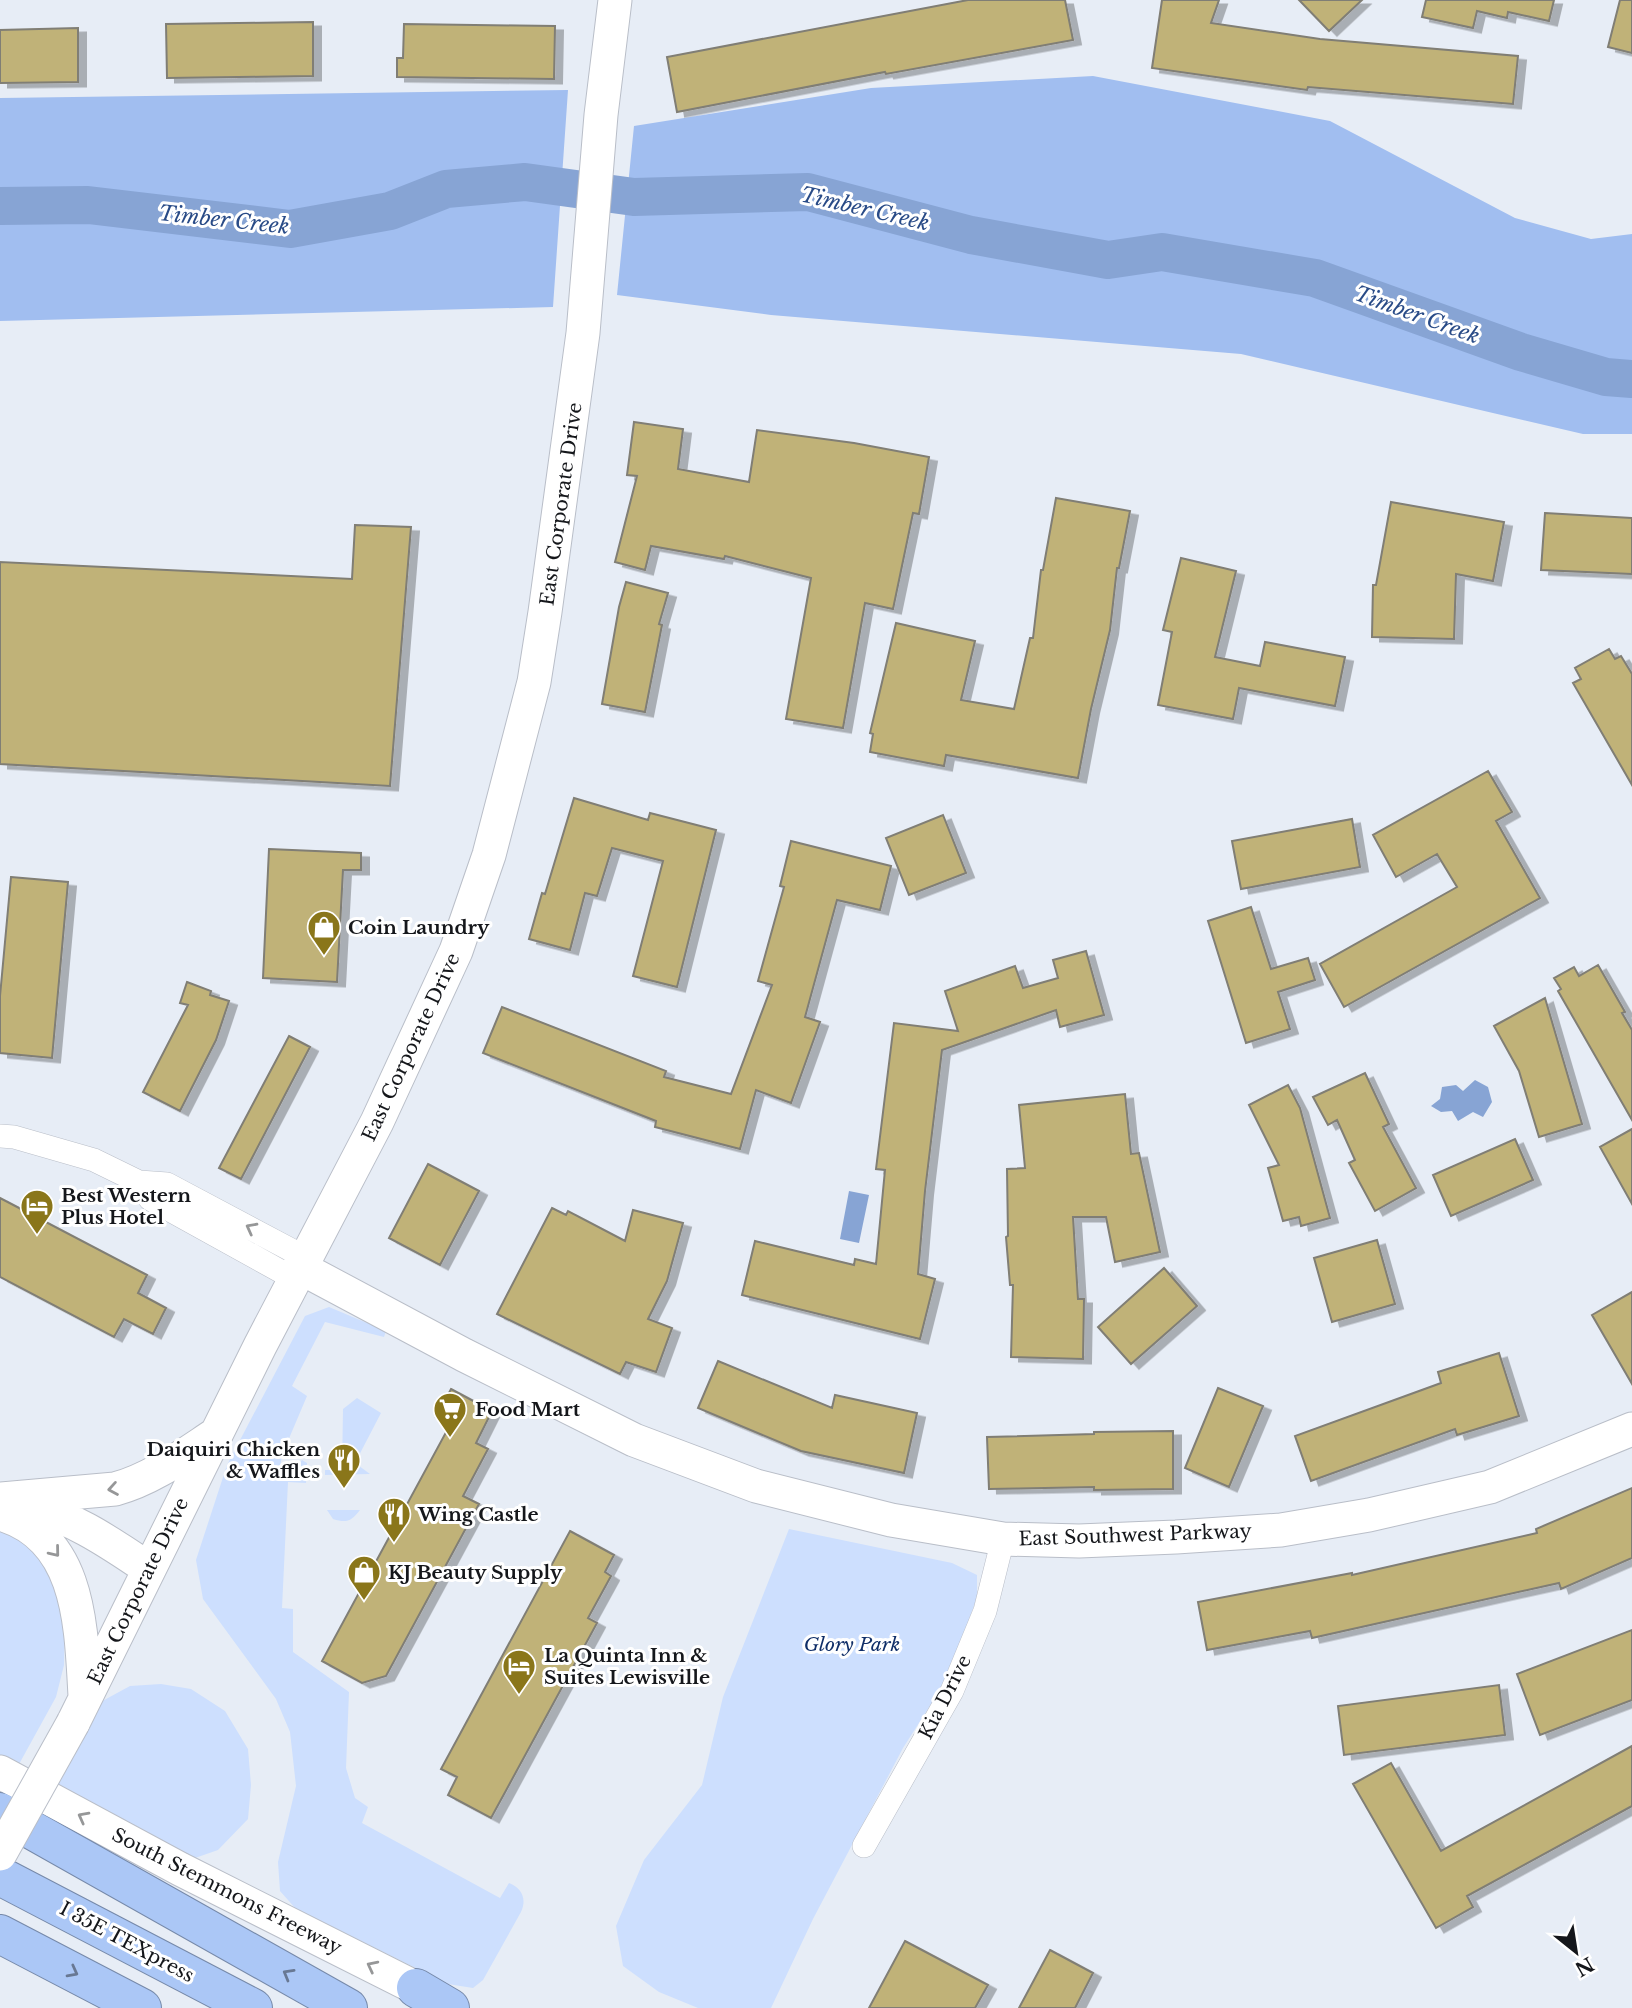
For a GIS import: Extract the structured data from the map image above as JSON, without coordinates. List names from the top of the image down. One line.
{"streets":{"highway":["South Stemmons Freeway","I 35E TEXpress"],"main road":["East Corporate Drive","East Southwest Parkway"],"street":["Kia Drive"]},"crossings":[["East Corporate Drive","East Southwest Parkway"],["East Southwest Parkway","Kia Drive"]],"one_way":["South Stemmons Freeway"],"water":["Timber Creek"],"parks":["Glory Park"],"places":{"shop":["Coin Laundry","KJ Beauty Supply"],"hotel":["Best Western Plus Hotel","La Quinta Inn & Suites Lewisville"],"supermarket":["Food Mart"],"restaurant":["Daiquiri Chicken & Waffles","Wing Castle"]},"north":"bottom right"}
